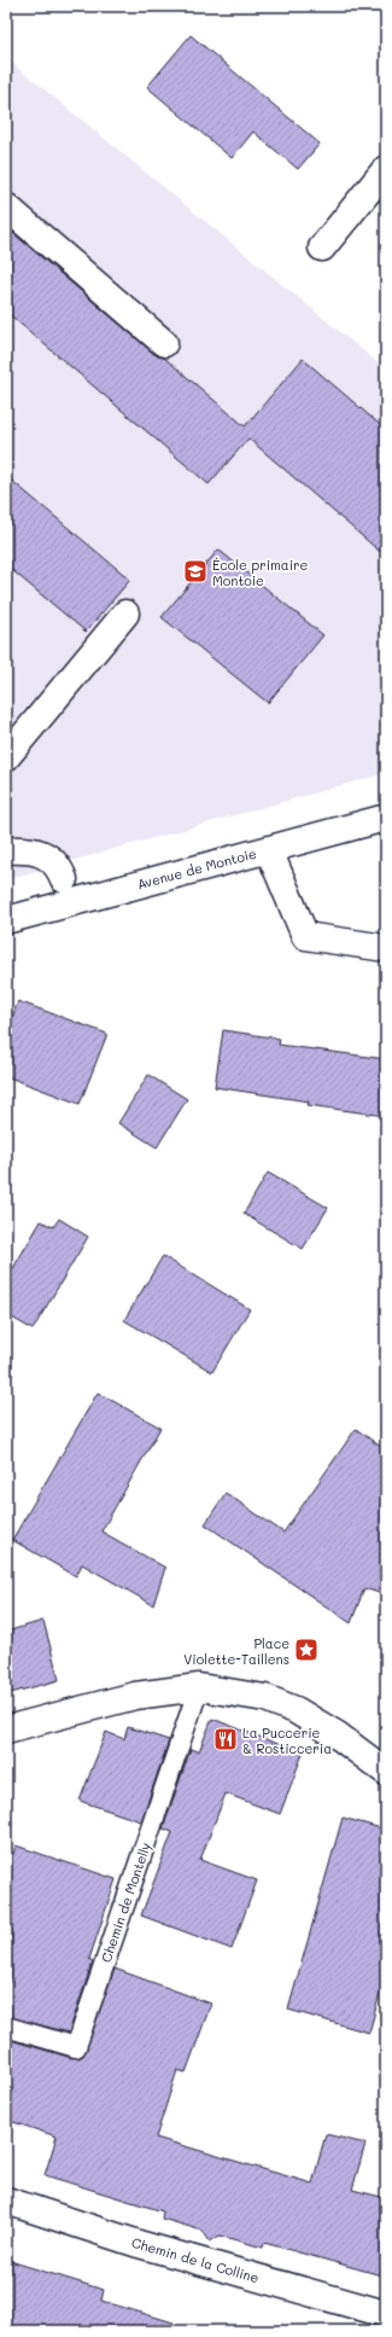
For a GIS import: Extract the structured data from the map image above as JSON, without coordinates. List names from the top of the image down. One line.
{"streets":{"street":["Avenue de Montoie","Chemin de la Colline"],"lane":["Chemin de Montelly"]},"places":{"school or university":["École primaire Montoie"],"place":["Place Violette-Taillens"],"restaurant":["La Puccerie & Rosticceria"]}}
